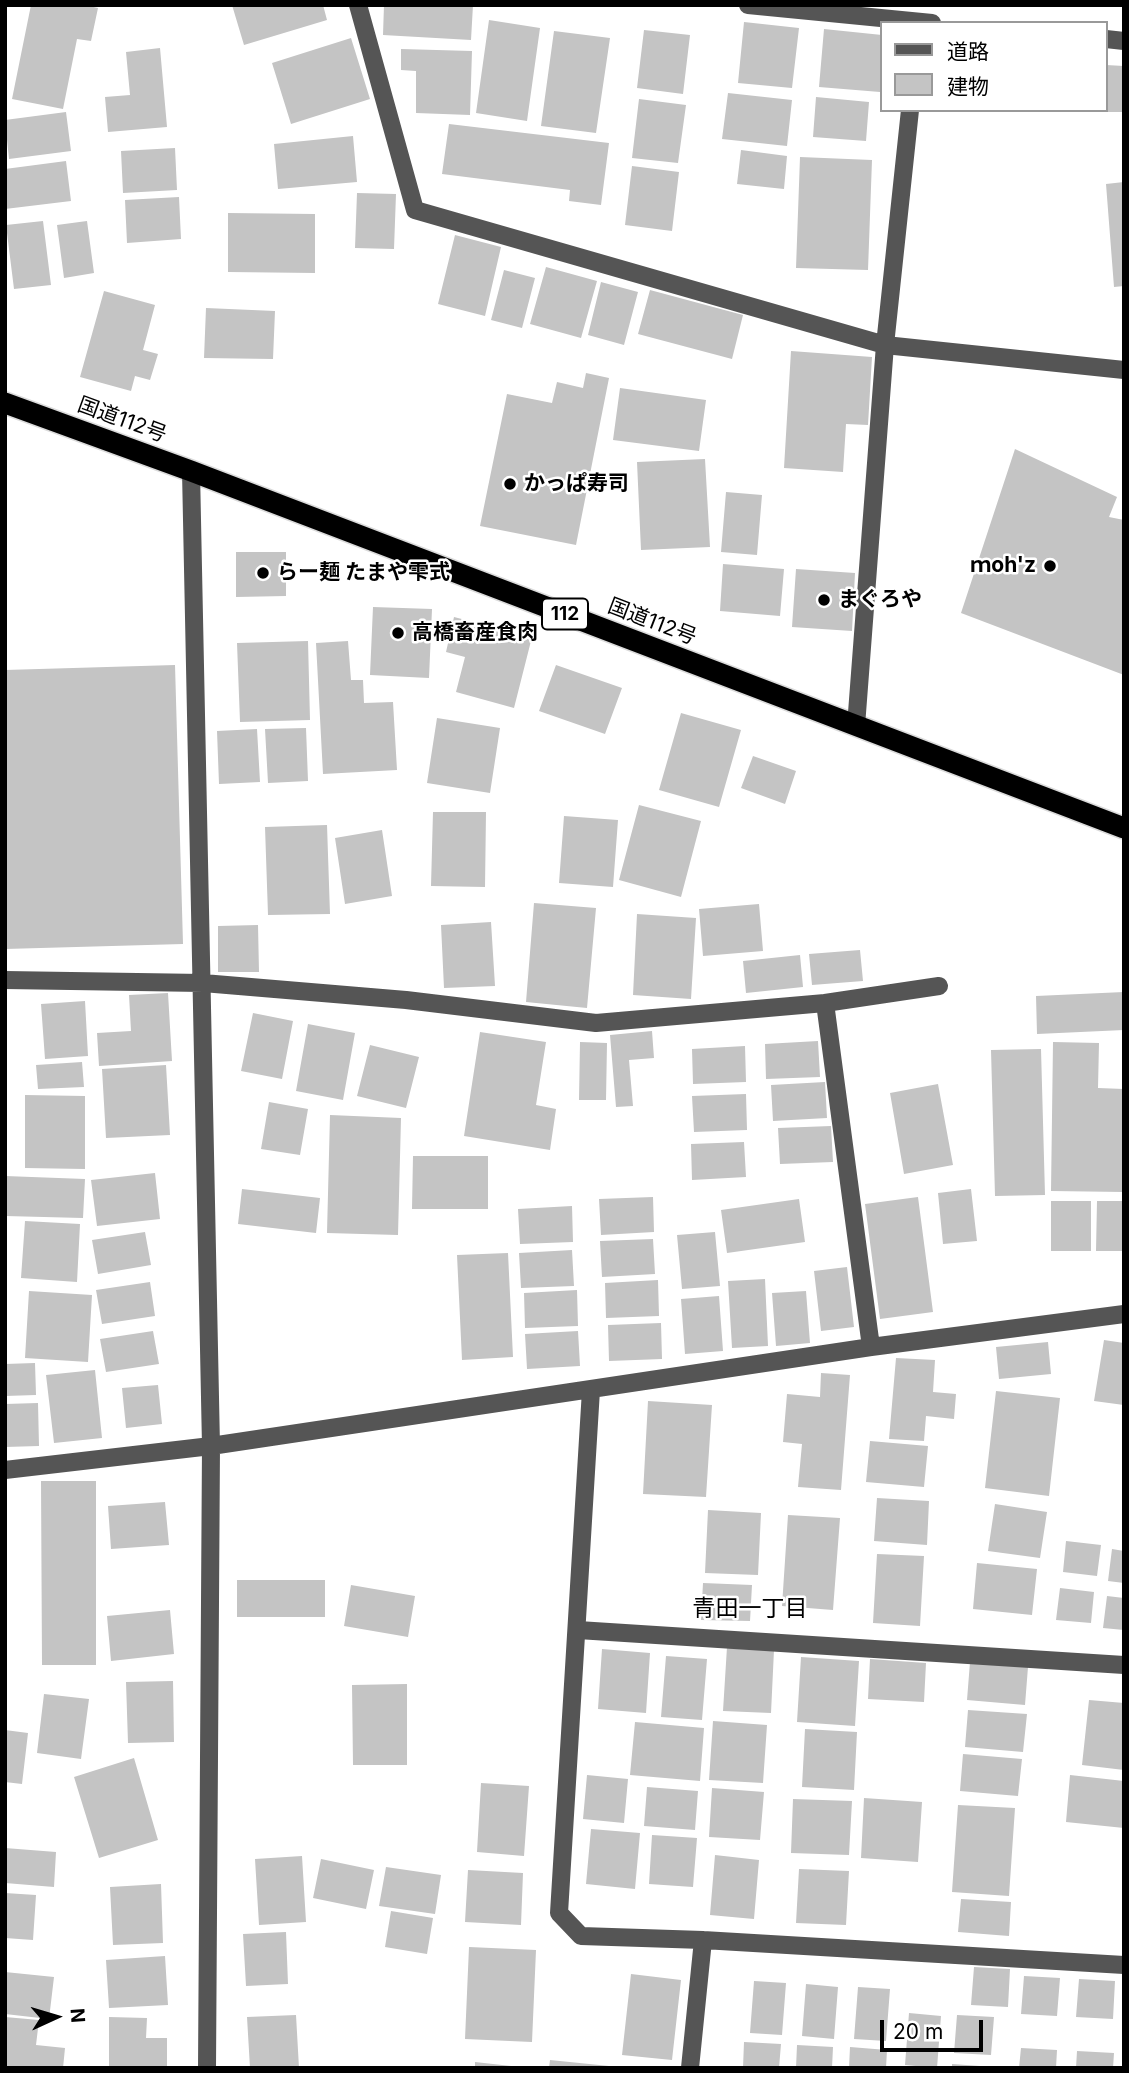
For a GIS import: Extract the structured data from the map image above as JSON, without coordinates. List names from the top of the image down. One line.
{"streets":{"highway":["国道112号","112"]},"districts":["青田一丁目"],"places":["かっぱ寿司","ｍoh'z","らー麺 たまや雫式","まぐろや","高橋畜産食肉"],"legend":["道路","建物"],"scale_bar":"20 m","north":"right"}
